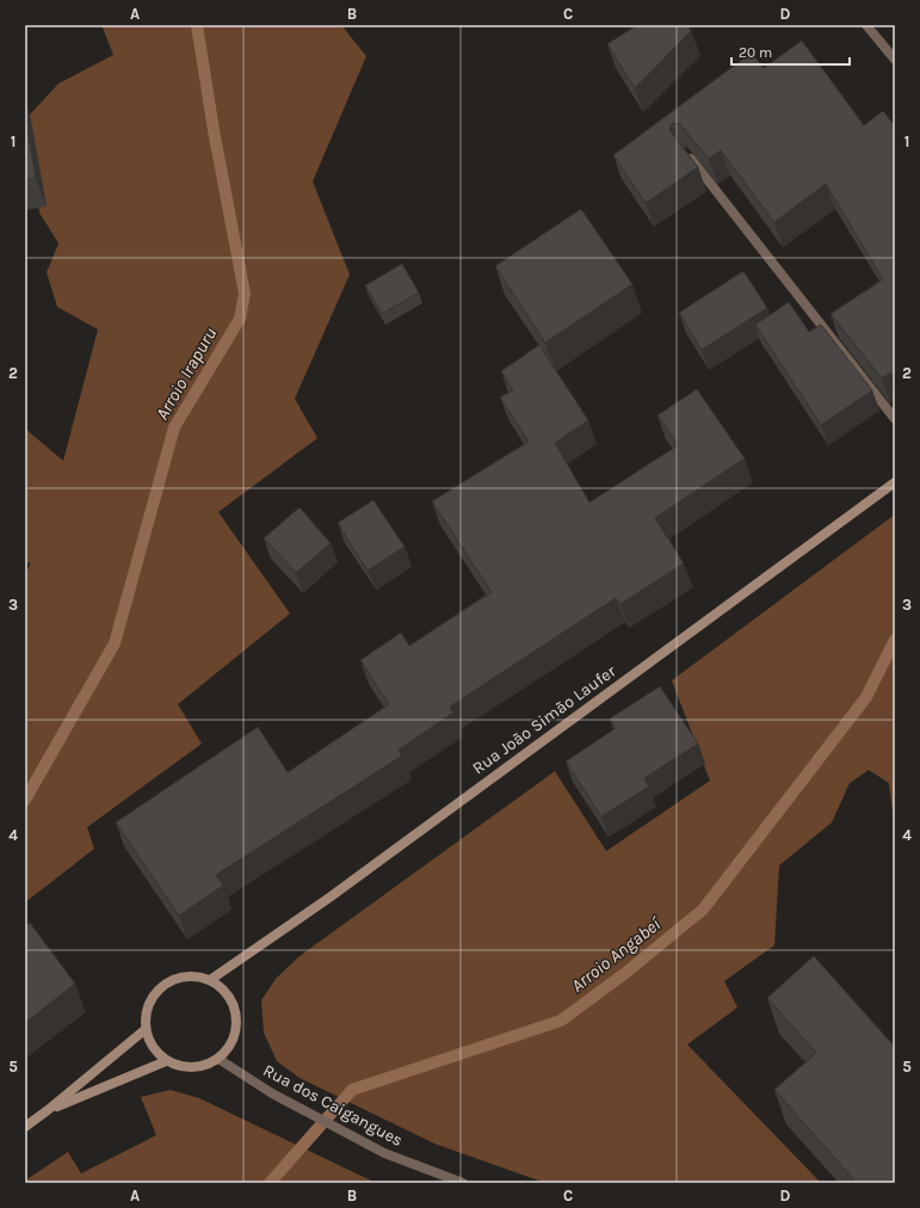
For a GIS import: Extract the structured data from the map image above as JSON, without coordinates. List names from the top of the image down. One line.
{"streets":{"main road":["Rua João Simão Laufer"],"street":["Rua dos Caigangues"]},"crossings":[["Rua João Simão Laufer","Rua dos Caigangues"]],"water":["Arroio Irapuru","Arroio Angabeí"],"scale_bar":"20 m","grid":{"columns":["A","B","C","D"],"rows":["1","2","3","4","5"]}}
